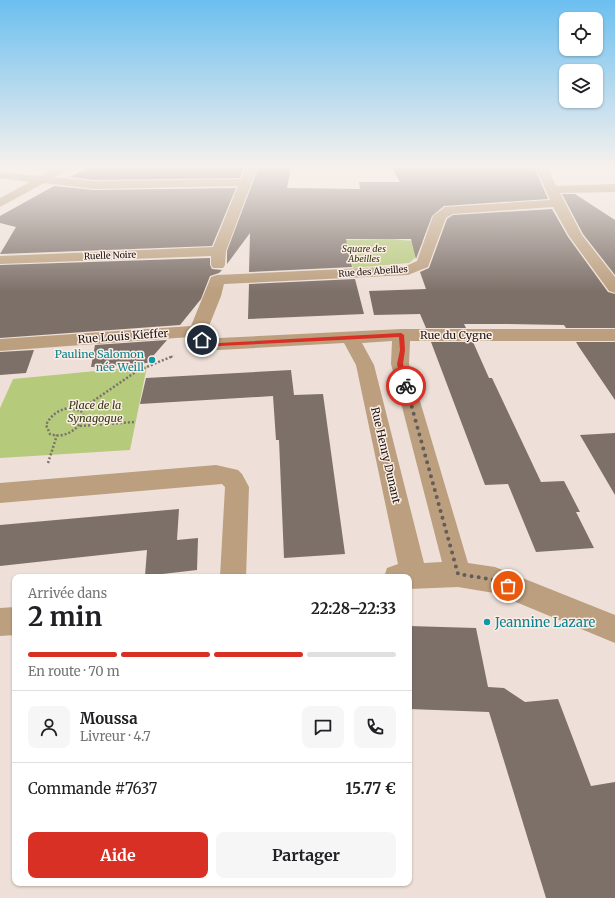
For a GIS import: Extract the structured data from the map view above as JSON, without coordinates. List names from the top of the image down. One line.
{"streets":{"street":["Ruelle Noire","Rue des Abeilles","Rue du Cygne","Rue Louis Kieffer","Rue Henry Dunant"]},"crossings":[["Rue du Cygne","Rue Louis Kieffer"],["Rue du Cygne","Rue Henry Dunant"]],"parks":["Square des Abeilles","Place de la Synagogue"],"places":["Pauline Salomon née Weill","Jeannine Lazare"],"page":{"heading":["2 min","Arrivée dans","22:28–22:33"],"panel":["Moussa","Livreur · 4.7","Commande #7637","15.77 €"],"bar":"En route · 70 m","buttons":["Aide","Partager"]}}
